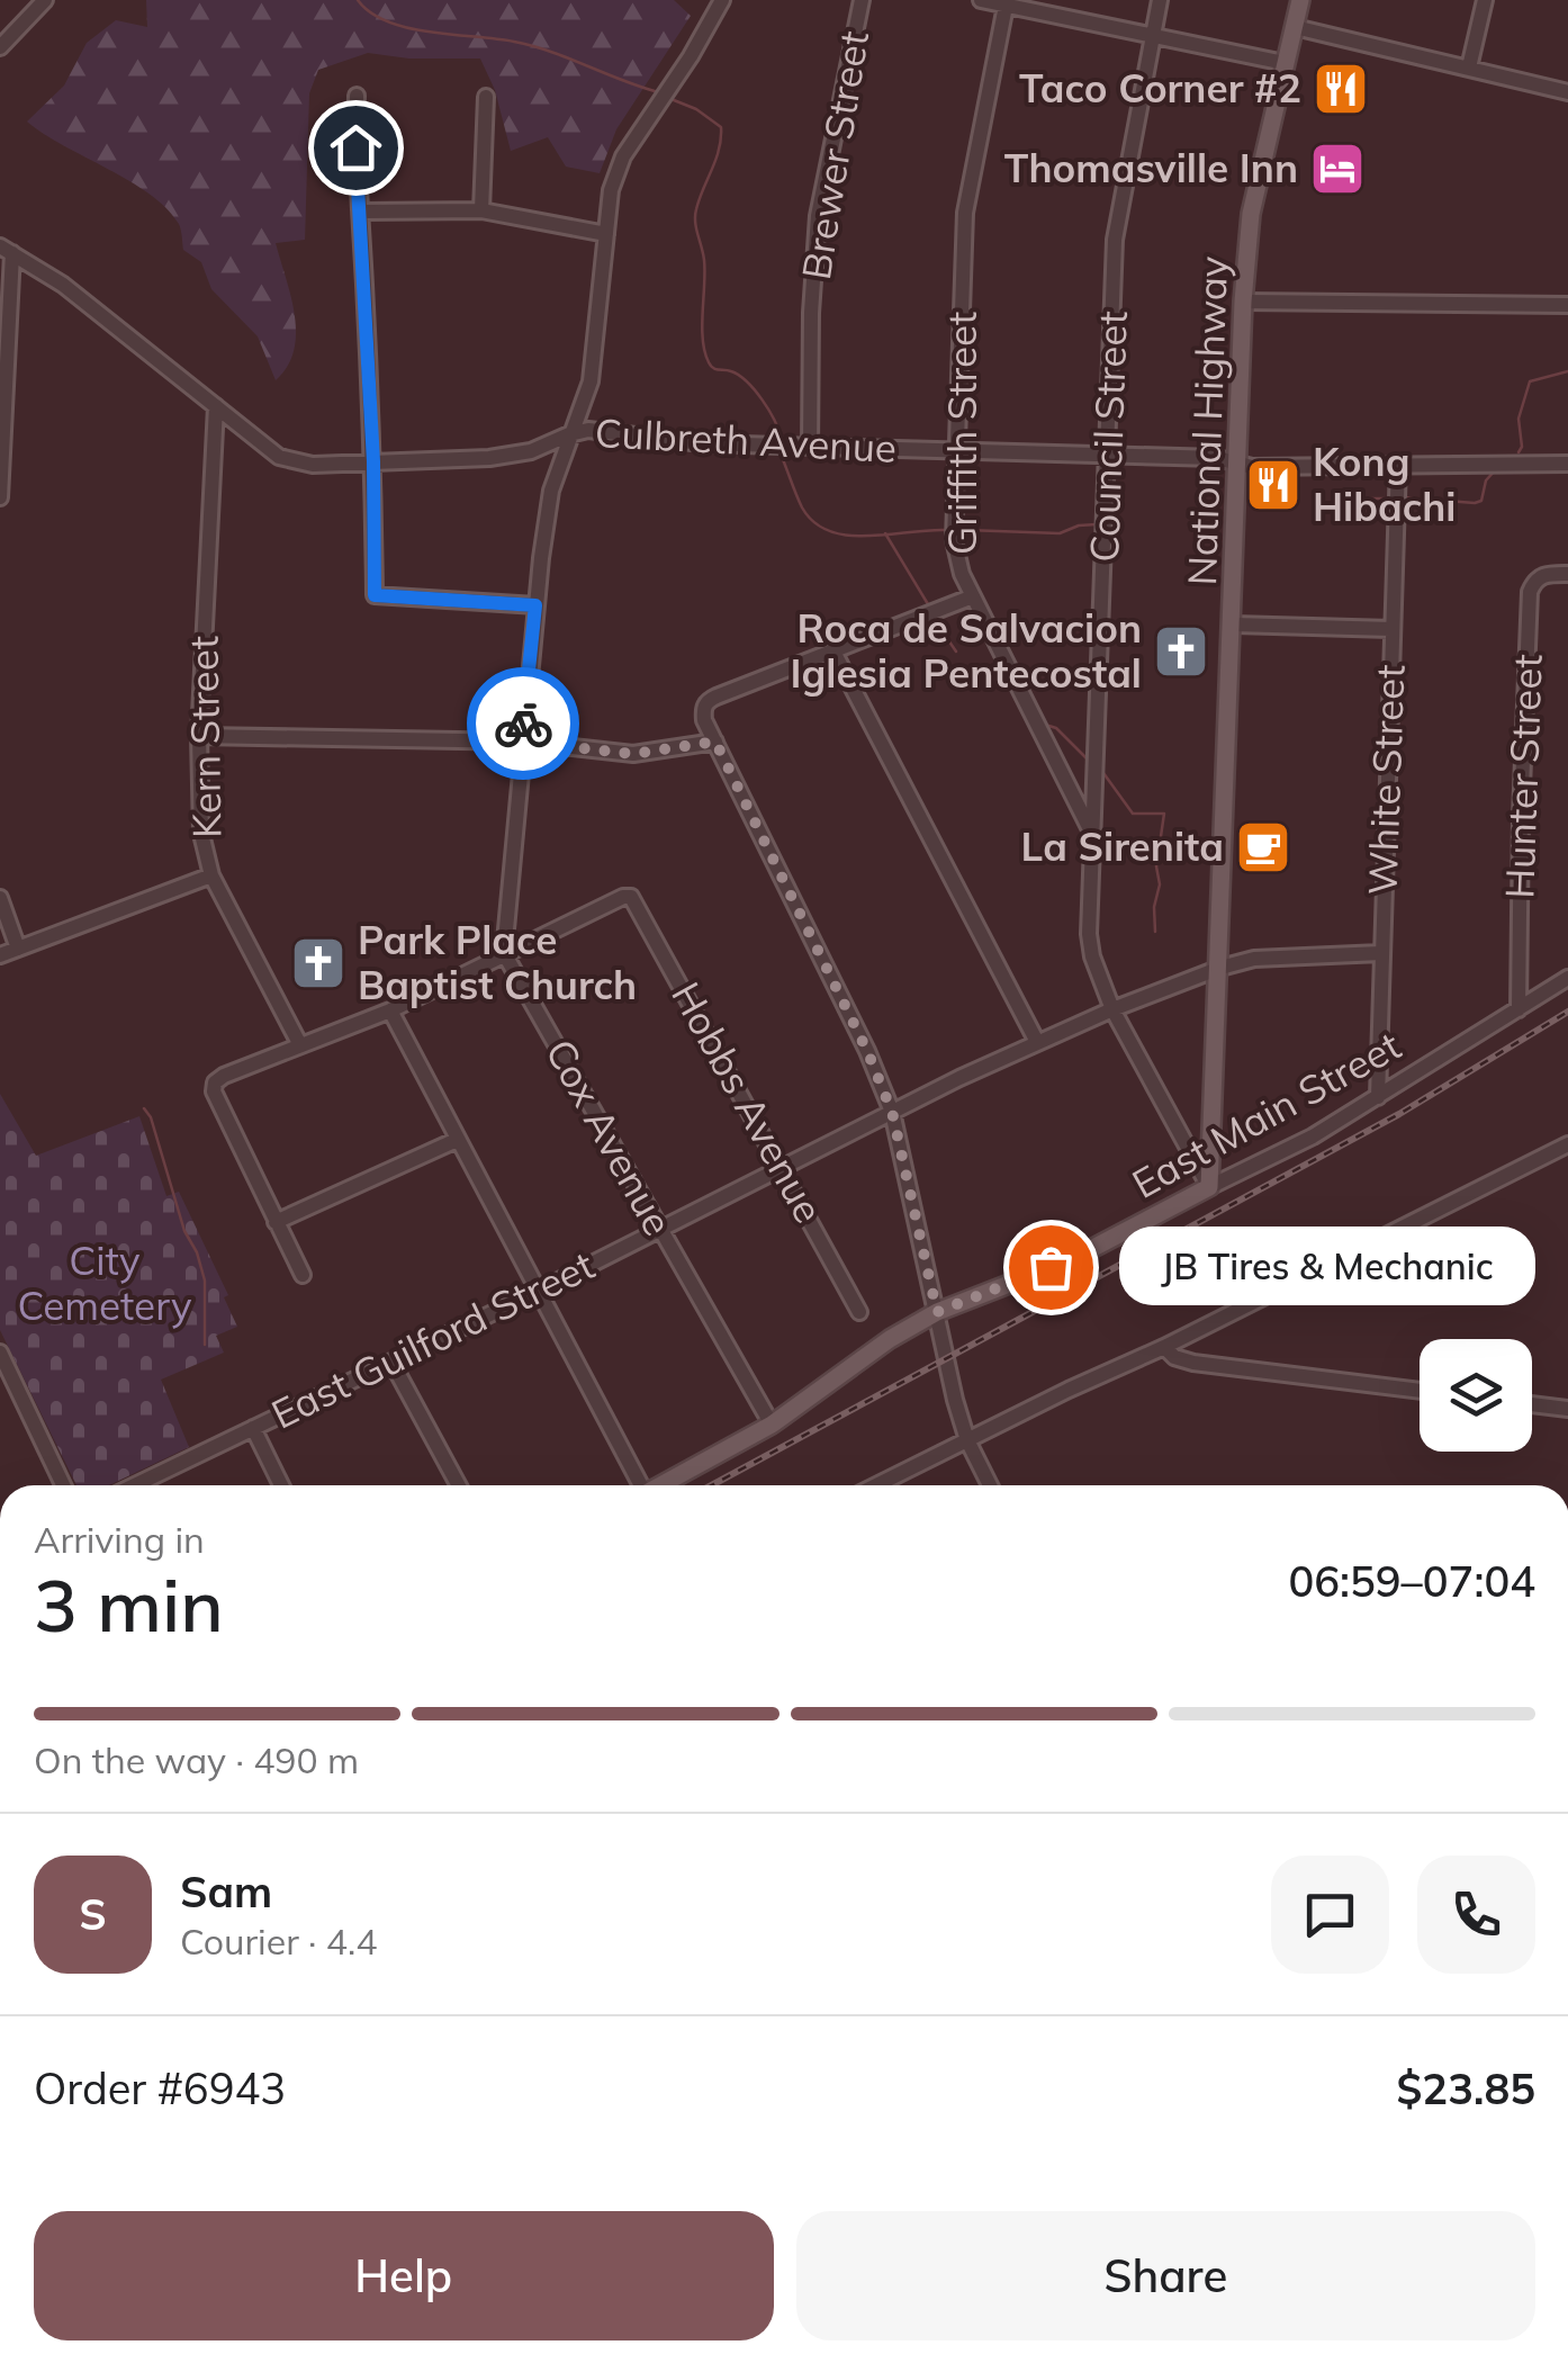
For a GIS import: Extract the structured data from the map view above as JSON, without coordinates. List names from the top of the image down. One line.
{"streets":{"main road":["National Highway","East Main Street"],"street":["Brewer Street","Griffith Street","Council Street","Culbreth Avenue","Kern Street","Hunter Street","White Street","Hobbs Avenue","Cox Avenue","East Guilford Street"]},"crossings":[["Brewer Street","Culbreth Avenue"],["National Highway","Council Street"],["National Highway","Culbreth Avenue"],["National Highway","East Main Street"],["National Highway","East Guilford Street"],["Griffith Street","Council Street"],["Griffith Street","Culbreth Avenue"],["Council Street","Culbreth Avenue"],["Council Street","East Main Street"],["Council Street","East Guilford Street"],["Culbreth Avenue","Kern Street"],["Culbreth Avenue","White Street"],["Hunter Street","East Main Street"],["White Street","East Main Street"],["White Street","East Guilford Street"],["Hobbs Avenue","Cox Avenue"],["Hobbs Avenue","East Guilford Street"],["East Main Street","Cox Avenue"],["Cox Avenue","East Guilford Street"]],"parks":["City Cemetery"],"places":{"restaurant":["Taco Corner #2","Kong Hibachi"],"hotel":["Thomasville Inn"],"church":["Roca de Salvacion Iglesia Pentecostal","Park Place Baptist Church"],"cafe":["La Sirenita"],"other":["JB Tires & Mechanic"]},"page":{"bubble":"JB Tires & Mechanic","heading":["3 min","Arriving in","06:59–07:04"],"panel":["Sam","Courier · 4.4","Order #6943","$23.85"],"bar":"On the way · 490 m","round":"S","buttons":["Help","Share"]}}
